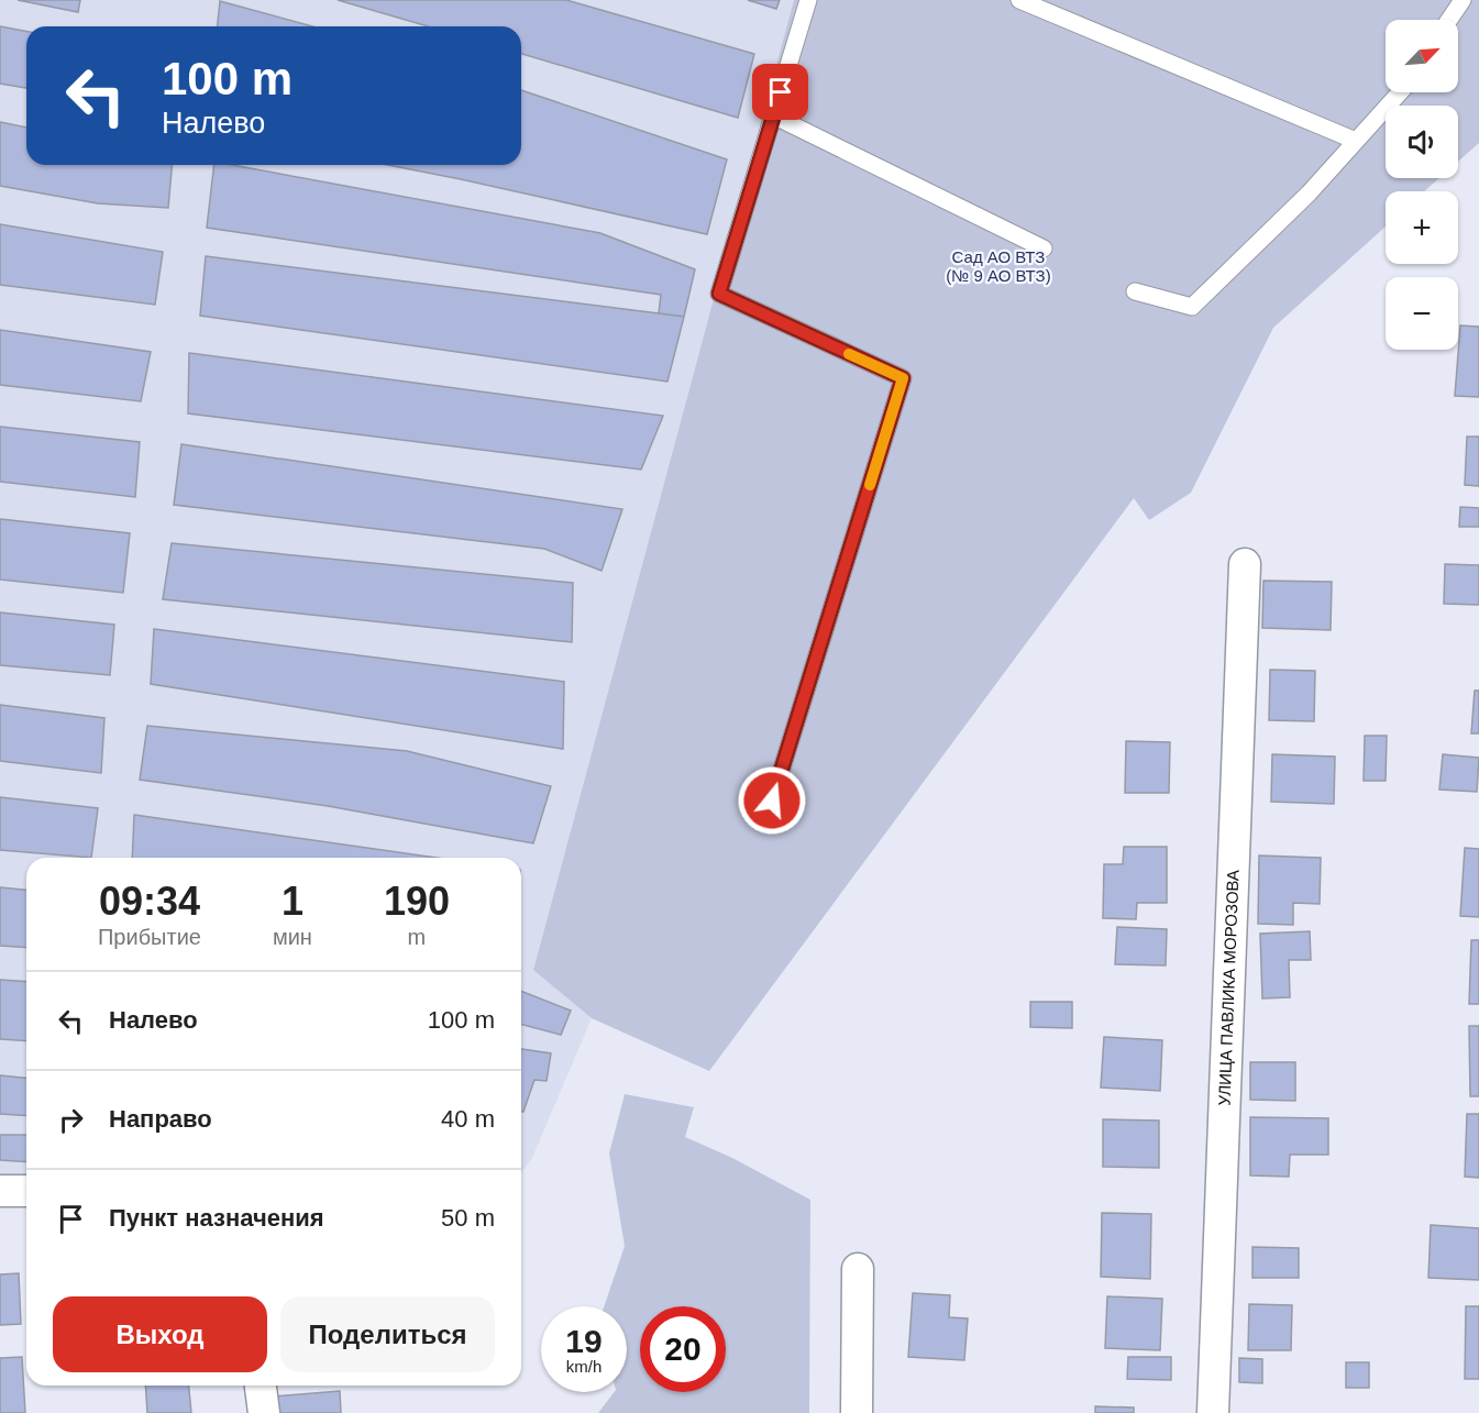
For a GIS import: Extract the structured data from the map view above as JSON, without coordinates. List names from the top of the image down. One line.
{"streets":{"street":["УЛИЦА ПАВЛИКА МОРОЗОВА"]},"parks":["Сад АО ВТЗ (№ 9 АО ВТЗ)"],"north":"top right","page":{"map_buttons":["+","−"],"turn":["100 m","Налево"],"eta":["09:34","Прибытие","1","мин","190","m"],"list":[{"name":"Налево","value":"100 m"},{"name":"Направо","value":"40 m"},{"name":"Пункт назначения","value":"50 m"}],"buttons":["Выход","Поделиться"],"speed":"19 km/h","limit":"20"}}
